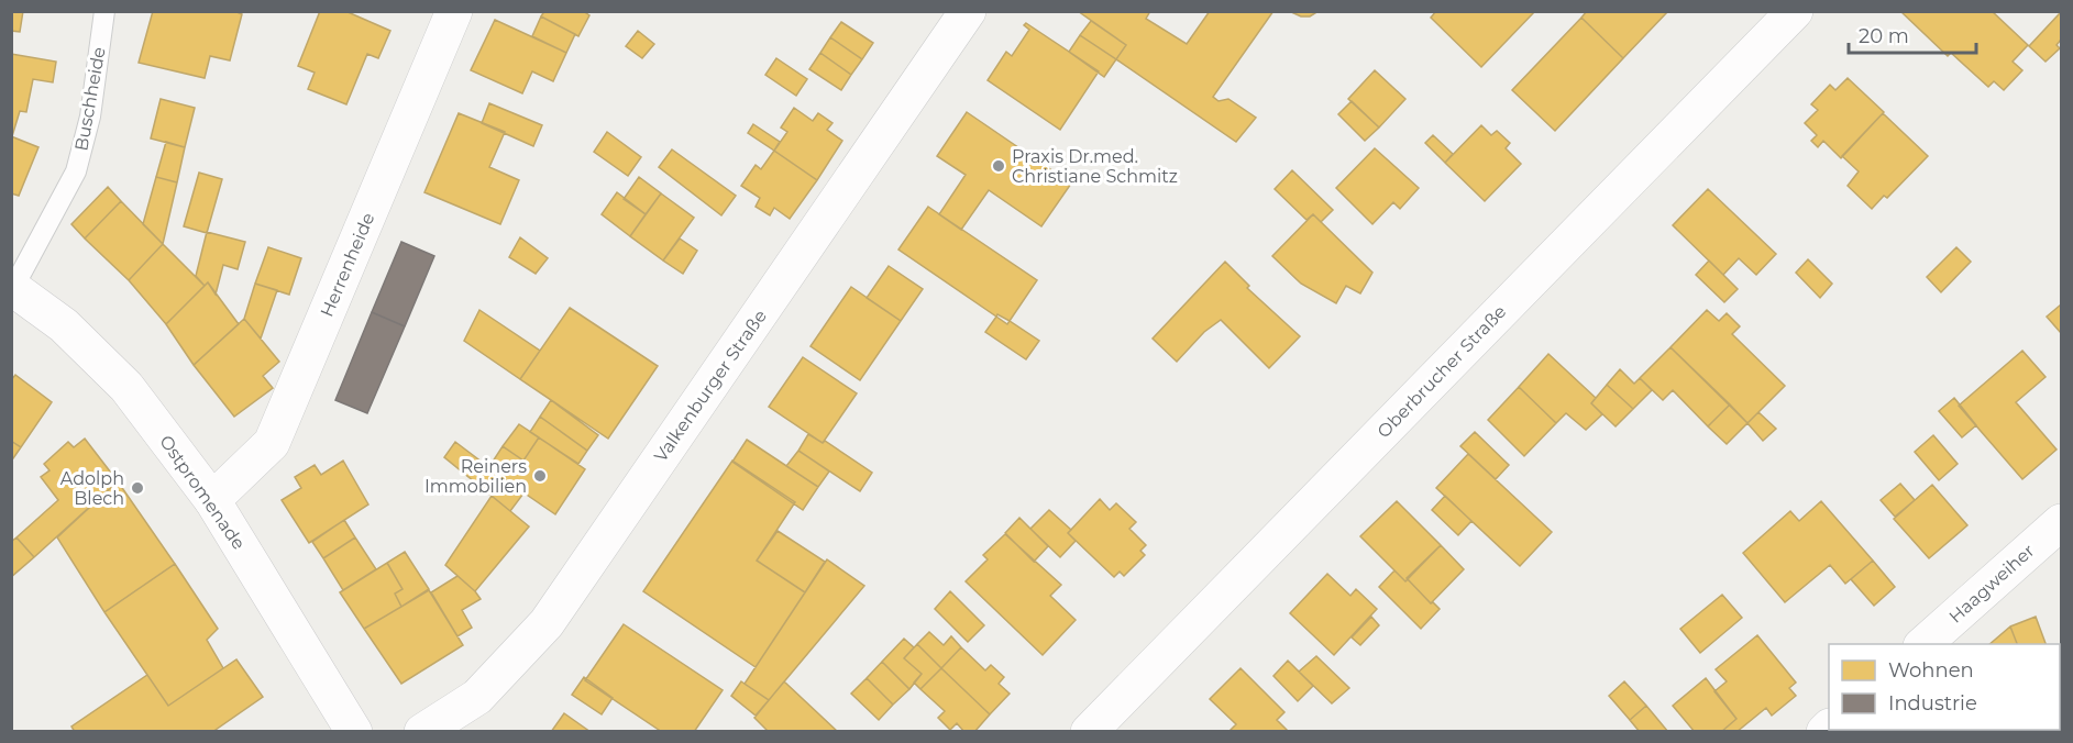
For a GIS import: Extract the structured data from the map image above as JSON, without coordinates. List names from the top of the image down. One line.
{"streets":{"street":["Herrenheide","Oberbrucher Straße","Valkenburger Straße","Ostpromenade","Haagweiher"],"lane":["Buschheide"]},"crossings":[["Buschheide","Ostpromenade"],["Herrenheide","Ostpromenade"]],"places":["Praxis Dr.med. Christiane Schmitz","Reiners Immobilien","Adolph Blech"],"legend":["Wohnen","Industrie"],"scale_bar":"20 m"}
